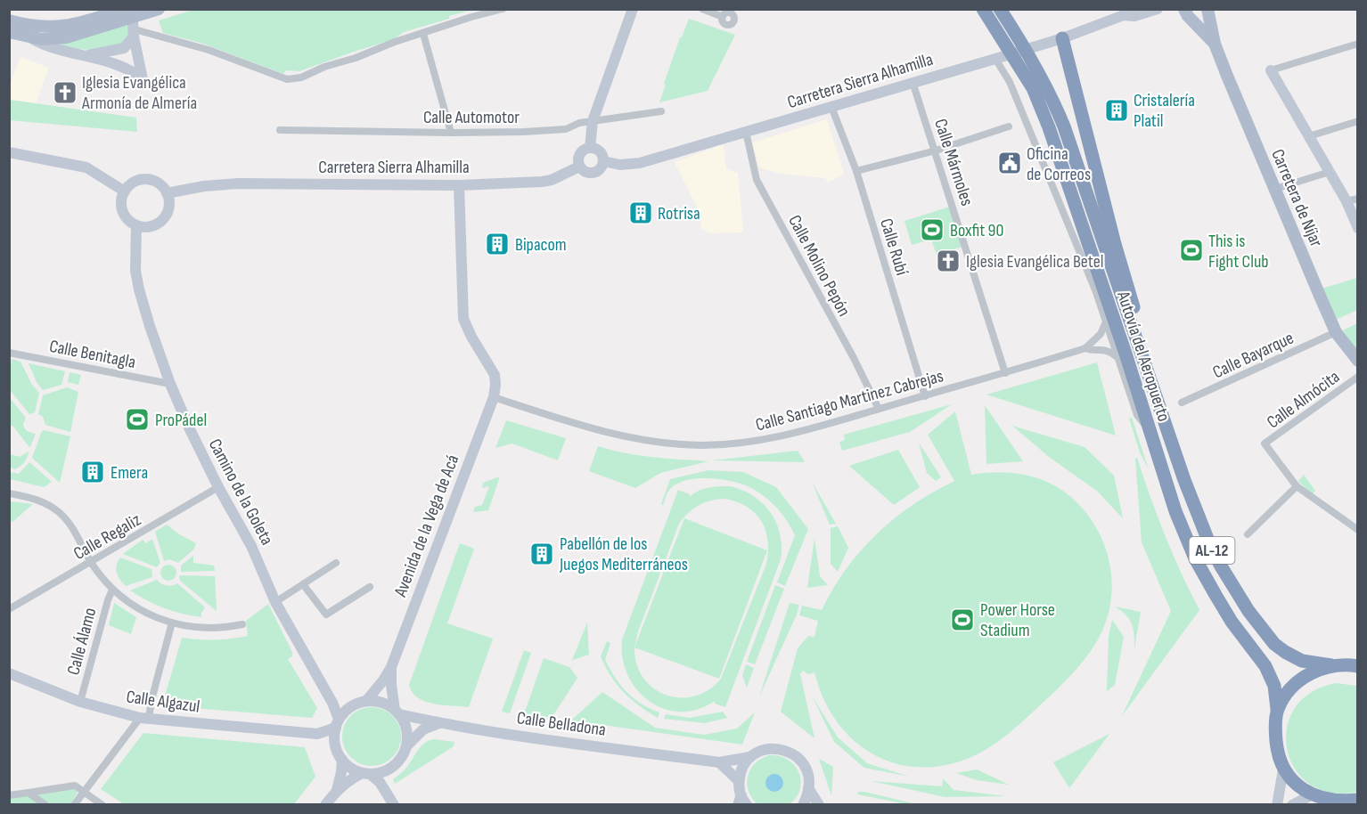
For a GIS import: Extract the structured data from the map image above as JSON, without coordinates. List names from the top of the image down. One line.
{"streets":{"highway":["Autovía del Aeropuerto","AL-12"],"main road":["Carretera Sierra Alhamilla","Carretera de Níjar","Camino de la Goleta","Avenida de la Vega de Acá","Calle Algazul","Calle Belladona"],"street":["Calle Automotor","Calle Mármoles","Calle Rubí","Calle Molino Pepón","Calle Benitagla","Calle Bayarque","Calle Almócita","Calle Santiago Martinez Cabrejas","Calle Regaliz","Calle Álamo"]},"crossings":[["Carretera Sierra Alhamilla","Calle Mármoles"],["Carretera Sierra Alhamilla","Calle Rubí"],["Carretera Sierra Alhamilla","Calle Molino Pepón"],["Carretera Sierra Alhamilla","Autovía del Aeropuerto"],["Carretera Sierra Alhamilla","Camino de la Goleta"],["Calle Mármoles","Calle Santiago Martinez Cabrejas"],["Carretera de Níjar","Calle Bayarque"],["Calle Rubí","Calle Santiago Martinez Cabrejas"],["Calle Molino Pepón","Calle Santiago Martinez Cabrejas"],["Calle Benitagla","Camino de la Goleta"],["Autovía del Aeropuerto","Calle Santiago Martinez Cabrejas"],["Autovía del Aeropuerto","AL-12"],["Calle Santiago Martinez Cabrejas","Avenida de la Vega de Acá"],["Camino de la Goleta","Avenida de la Vega de Acá"],["Camino de la Goleta","Calle Regaliz"],["Camino de la Goleta","Calle Algazul"],["Camino de la Goleta","Calle Belladona"],["Avenida de la Vega de Acá","Calle Algazul"],["Avenida de la Vega de Acá","Calle Belladona"],["Calle Álamo","Calle Algazul"],["Calle Algazul","Calle Belladona"]],"places":{"church":["Iglesia Evangélica Armonía de Almería","Iglesia Evangélica Betel"],"building":["Cristalería Platil","Rotrisa","Bipacom","Emera","Pabellón de los Juegos Mediterráneos"],"public building":["Oficina de Correos"],"sports":["Boxfit 90","This is Fight Club","ProPádel","Power Horse Stadium"]}}
